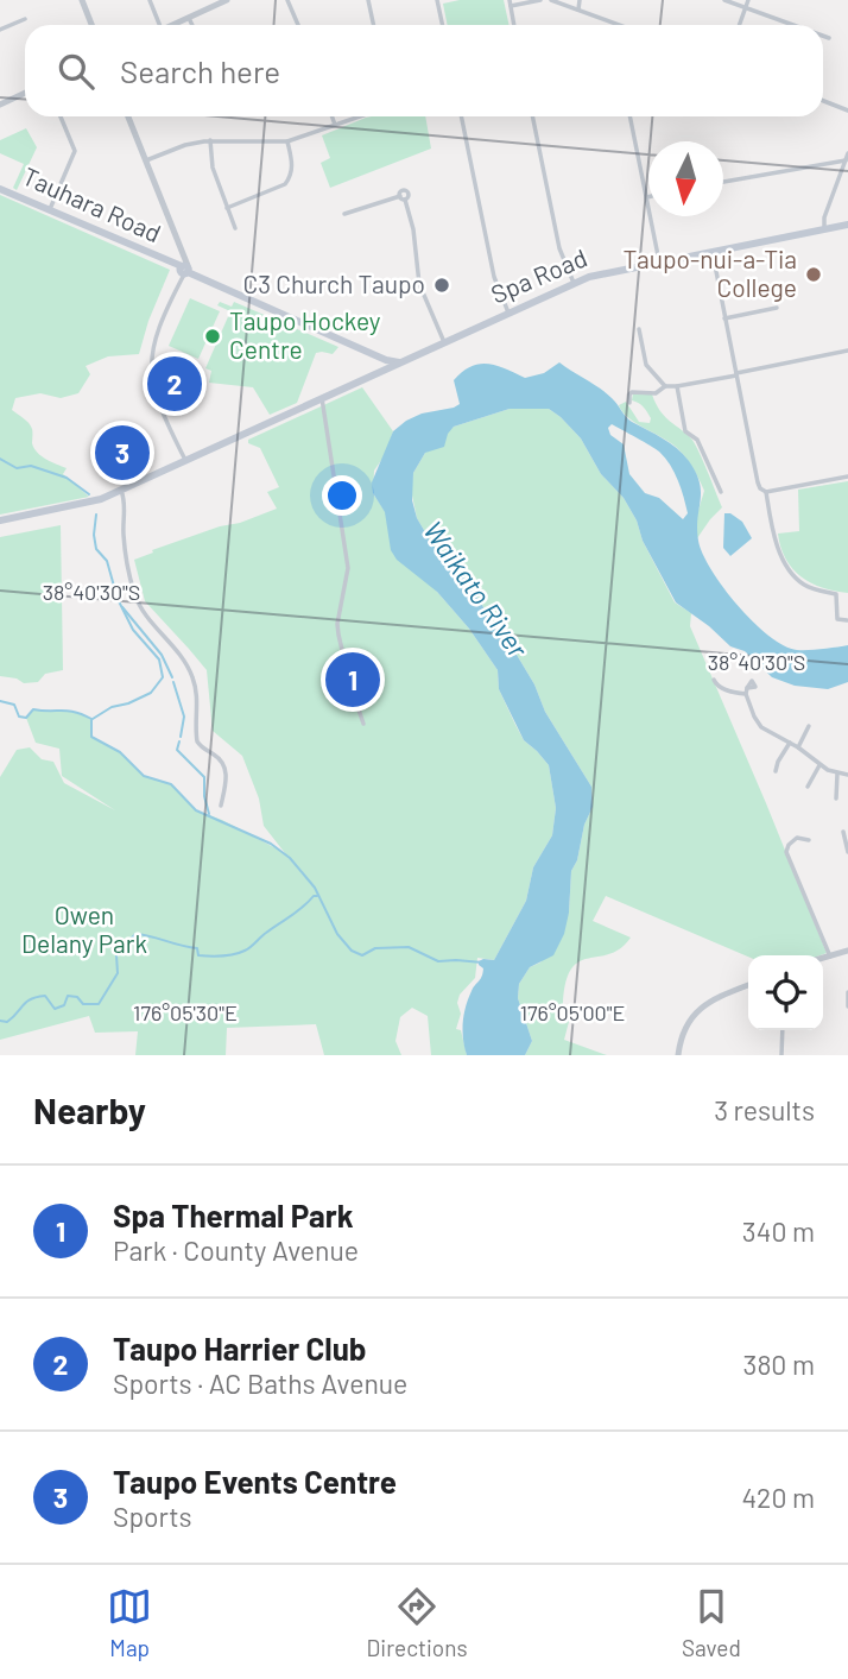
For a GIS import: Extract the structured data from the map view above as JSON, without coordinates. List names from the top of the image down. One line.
{"streets":{"main road":["Tauhara Road","Spa Road"]},"crossings":[["Tauhara Road","Spa Road"]],"water":["Waikato River"],"parks":["Owen Delany Park"],"places":["Taupo-nui-a-Tia College","C3 Church Taupo","Taupo Hockey Centre"],"north":"bottom","page":{"search":"Search here","pins":["2","3","1"],"heading":["Nearby","3 results"],"list":[{"mark":"1","name":"Spa Thermal Park","note":"Park · County Avenue","value":"340 m"},{"mark":"2","name":"Taupo Harrier Club","note":"Sports · AC Baths Avenue","value":"380 m"},{"mark":"3","name":"Taupo Events Centre","note":"Sports","value":"420 m"}],"nav":["Map","Directions","Saved"]},"coordinates":["38°40'30\"S","176°05'30\"E","176°05'00\"E"]}
